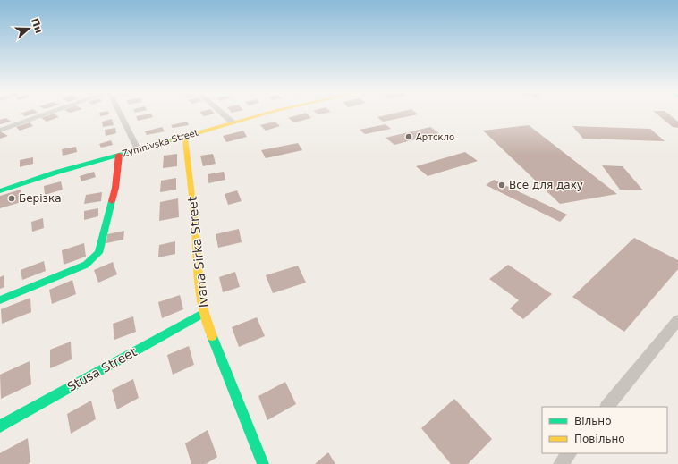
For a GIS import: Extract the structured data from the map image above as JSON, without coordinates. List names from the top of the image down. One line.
{"streets":{"street":["Zymnivska Street","Ivana Sirka Street","Stusa Street"]},"crossings":[["Zymnivska Street","Ivana Sirka Street"],["Ivana Sirka Street","Stusa Street"]],"places":["Артскло","Все для даху","Берізка"],"legend":["Вільно","Повільно"],"north":"right"}
